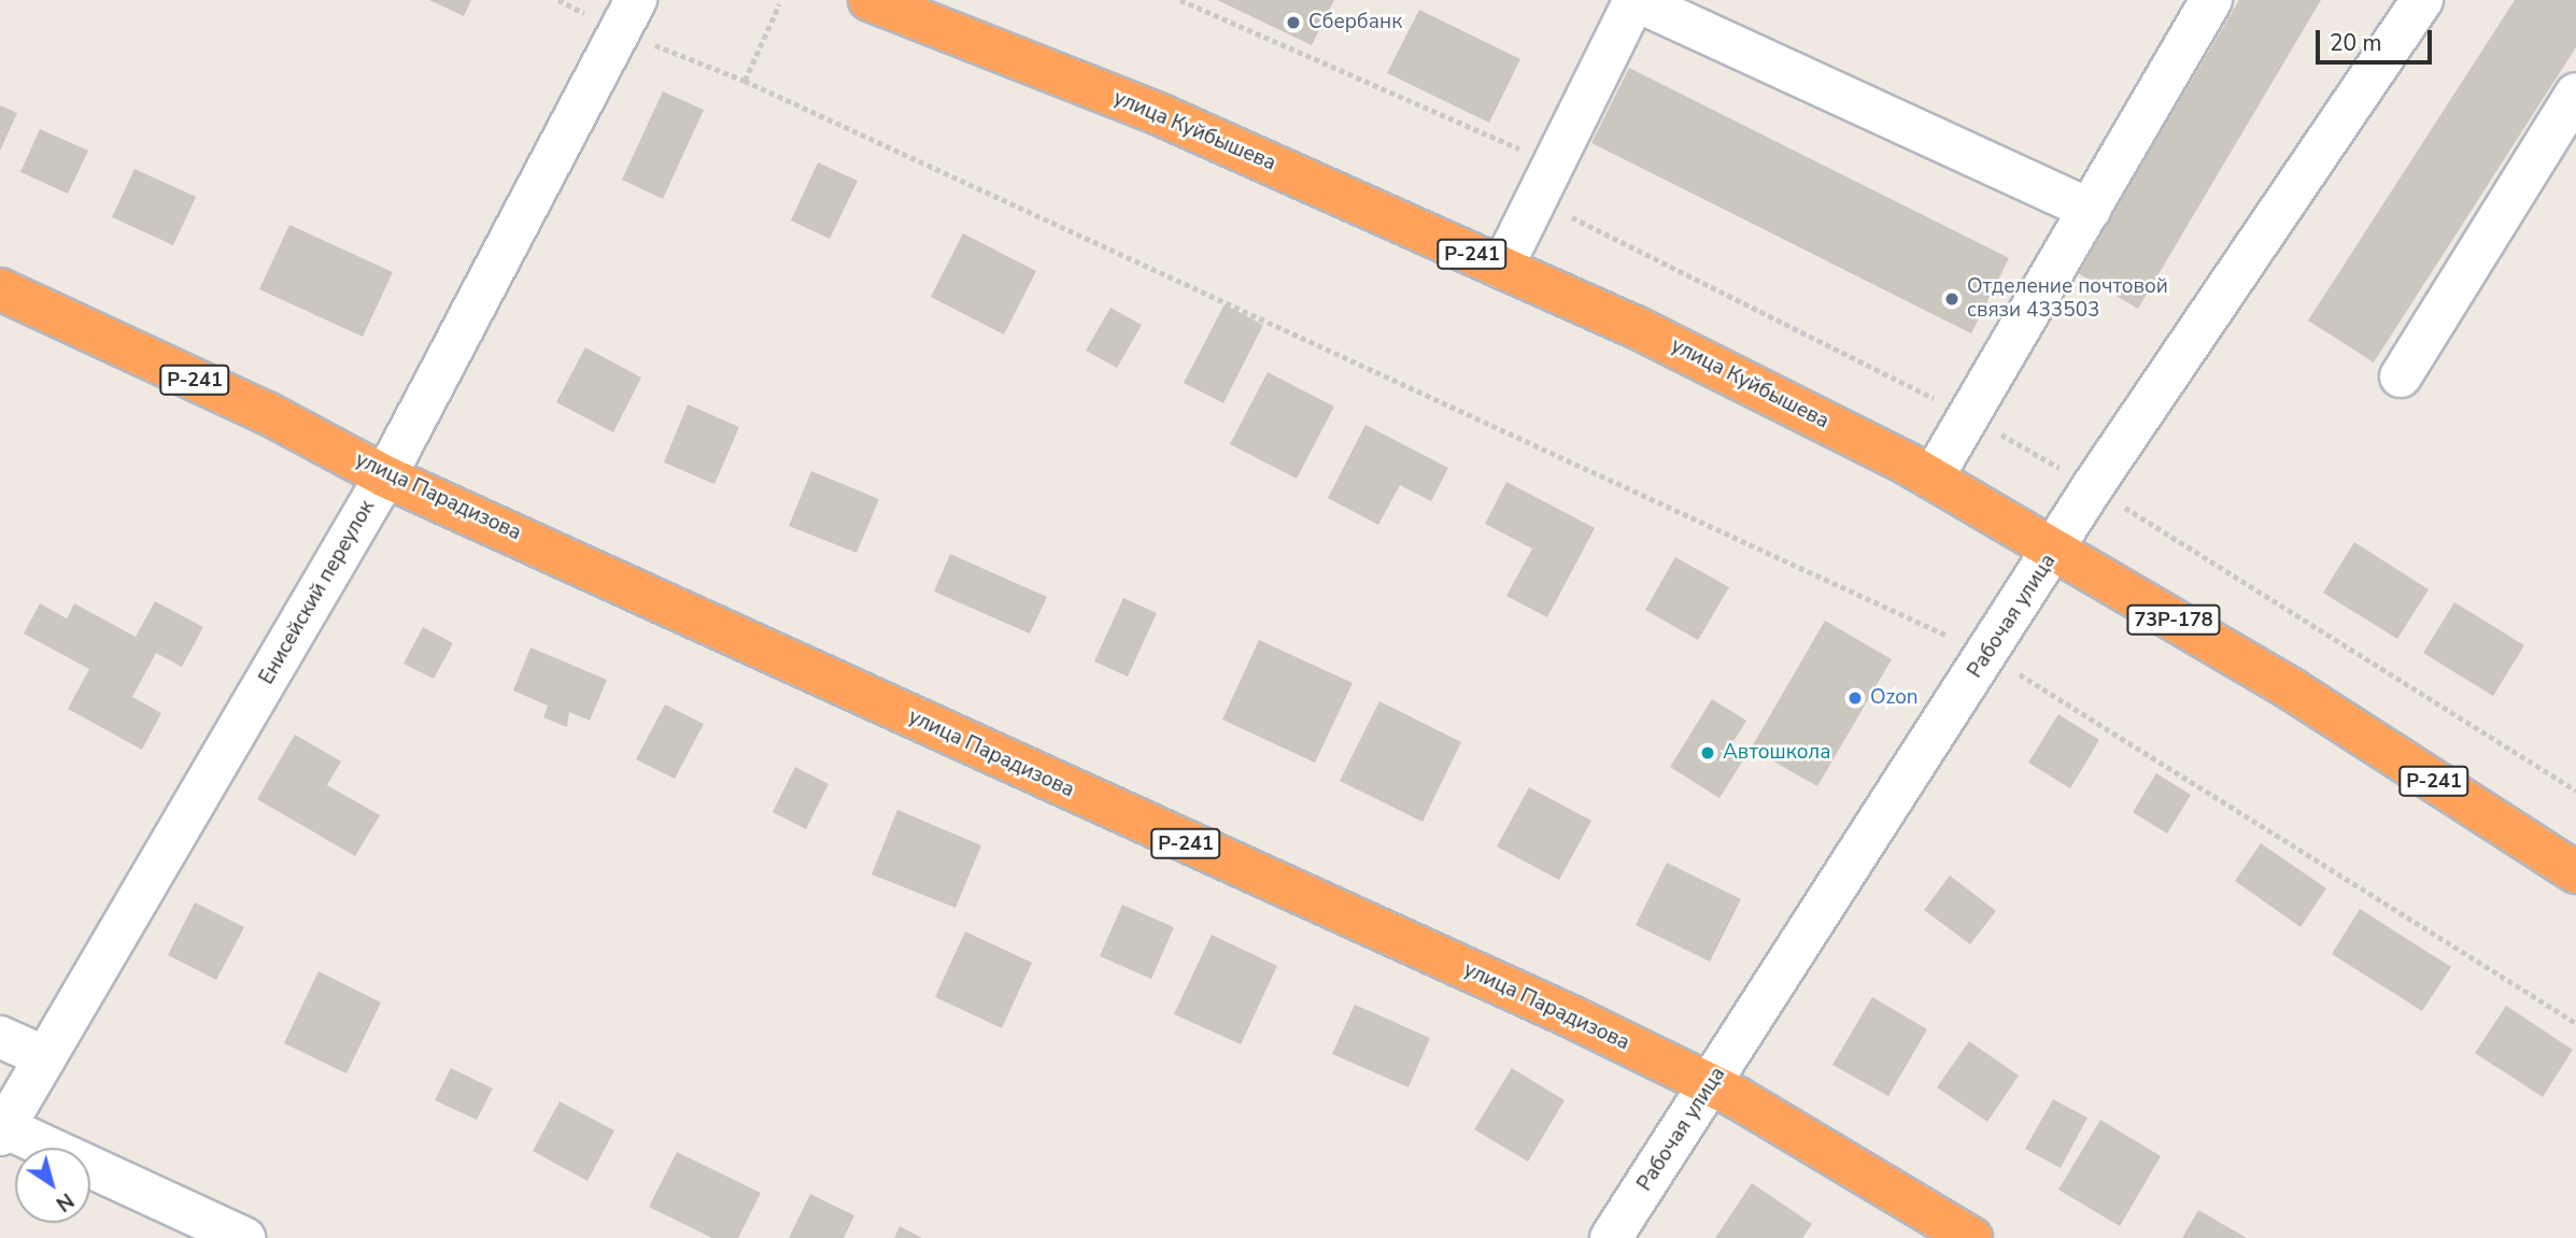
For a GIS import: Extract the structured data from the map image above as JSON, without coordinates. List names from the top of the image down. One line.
{"streets":{"highway":["улица Куйбышева","Р-241","улица Парадизова","73Р-178"],"street":["Енисейский переулок","Рабочая улица"]},"crossings":[["улица Куйбышева","Рабочая улица"],["улица Парадизова","Енисейский переулок"],["улица Парадизова","Рабочая улица"]],"places":["Сбербанк","Отделение почтовой связи 433503","Ozon","Автошкола"],"scale_bar":"20 m","north":"bottom right"}
